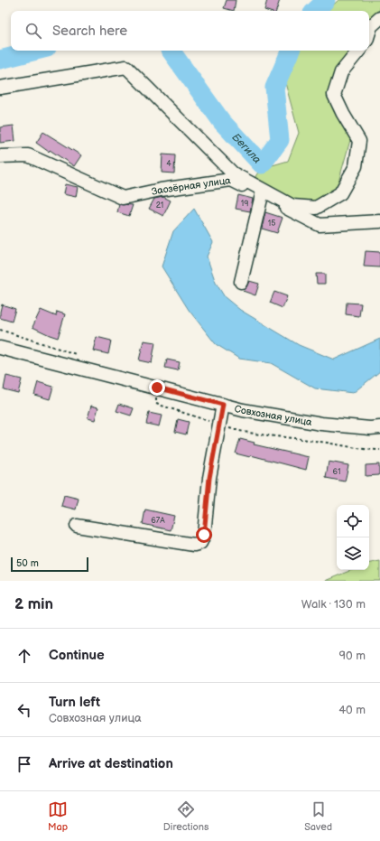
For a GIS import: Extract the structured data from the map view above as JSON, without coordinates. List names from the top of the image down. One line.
{"streets":{"street":["Заозёрная улица","Совхозная улица"]},"water":["Бегила"],"house_numbers":["4","19","21","15","61","67А"],"scale_bar":"50 m","page":{"search":"Search here","scale":"50 m","heading":["2 min","Walk · 130 m"],"list":[["Continue","90 m"],["Turn left","Совхозная улица","40 m"],"Arrive at destination"],"nav":["Map","Directions","Saved"]}}
